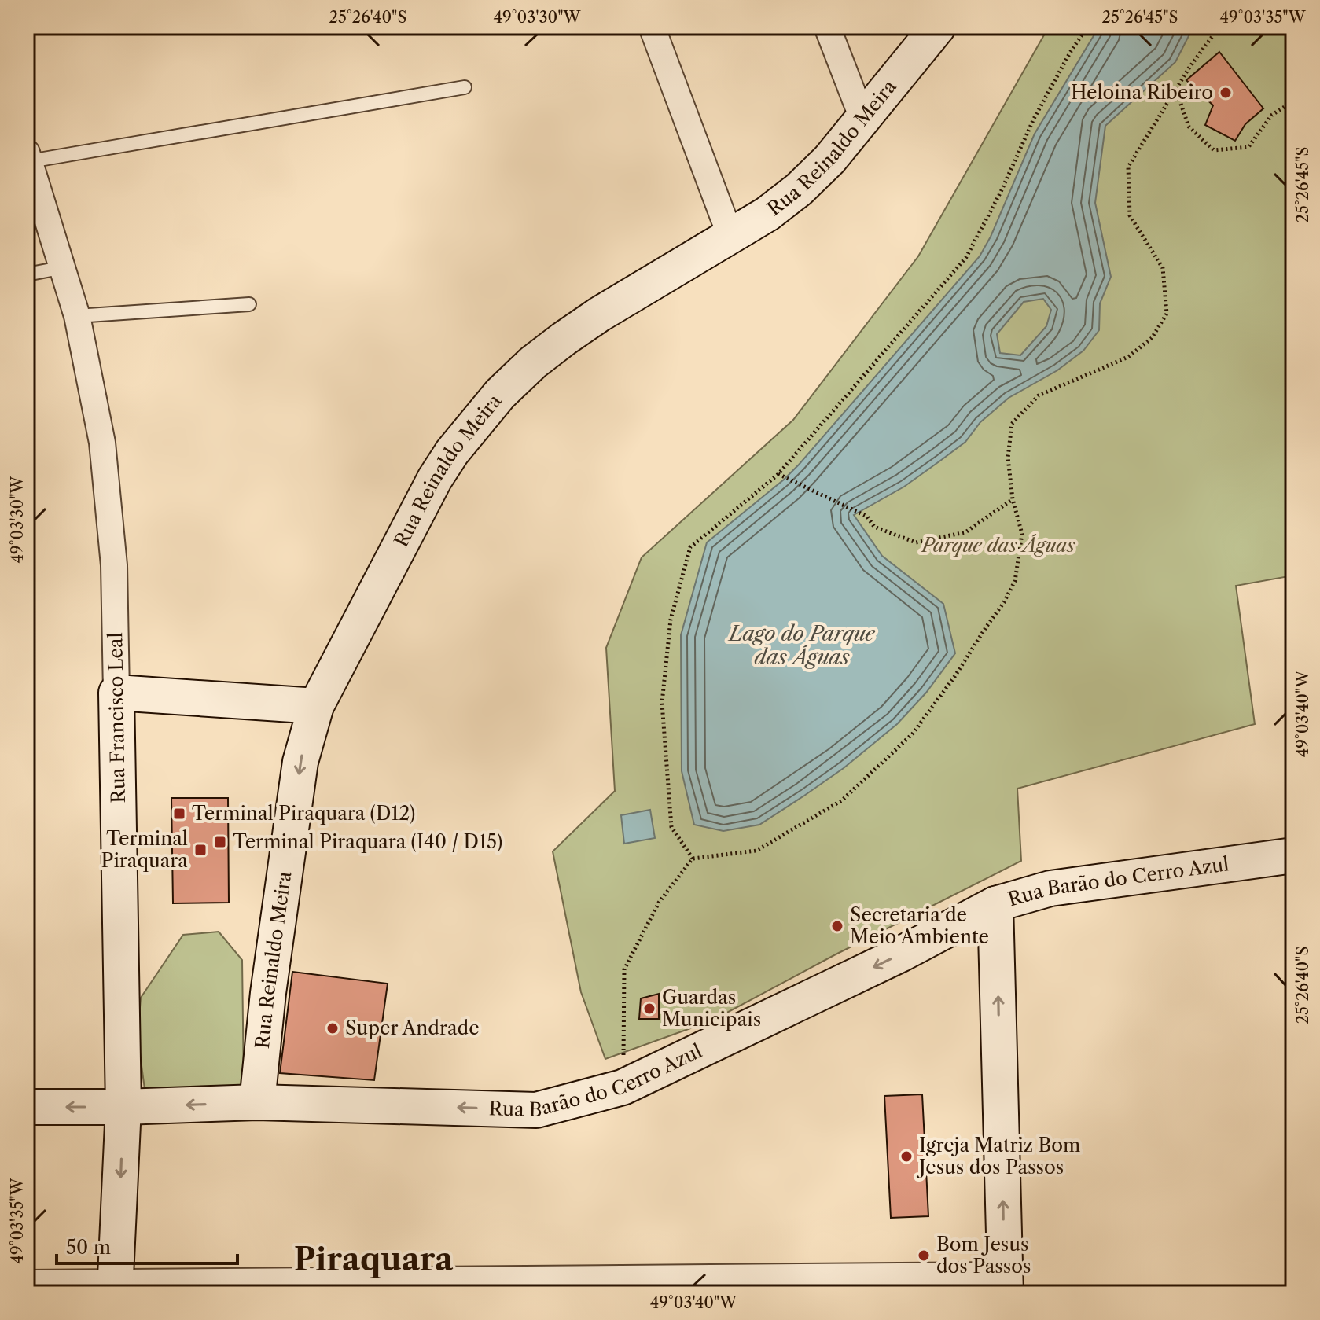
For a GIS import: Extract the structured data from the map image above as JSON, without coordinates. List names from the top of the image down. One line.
{"streets":{"street":["Rua Reinaldo Meira","Rua Francisco Leal","Rua Barão do Cerro Azul"]},"crossings":[["Rua Reinaldo Meira","Rua Barão do Cerro Azul"],["Rua Francisco Leal","Rua Barão do Cerro Azul"]],"districts":["Piraquara"],"water":["Lago do Parque das Águas"],"parks":["Parque das Águas"],"places":{"other":["Heloina Ribeiro","Secretaria de Meio Ambiente","Guardas Municipais","Super Andrade","Igreja Matriz Bom Jesus dos Passos","Bom Jesus dos Passos"],"transit":["Terminal Piraquara (D12)","Terminal Piraquara (I40 / D15)","Terminal Piraquara"]},"scale_bar":"50 m","coordinates":["25°26'40\"S","49°03'30\"W","25°26'45\"S","49°03'35\"W","49°03'40\"W"]}
